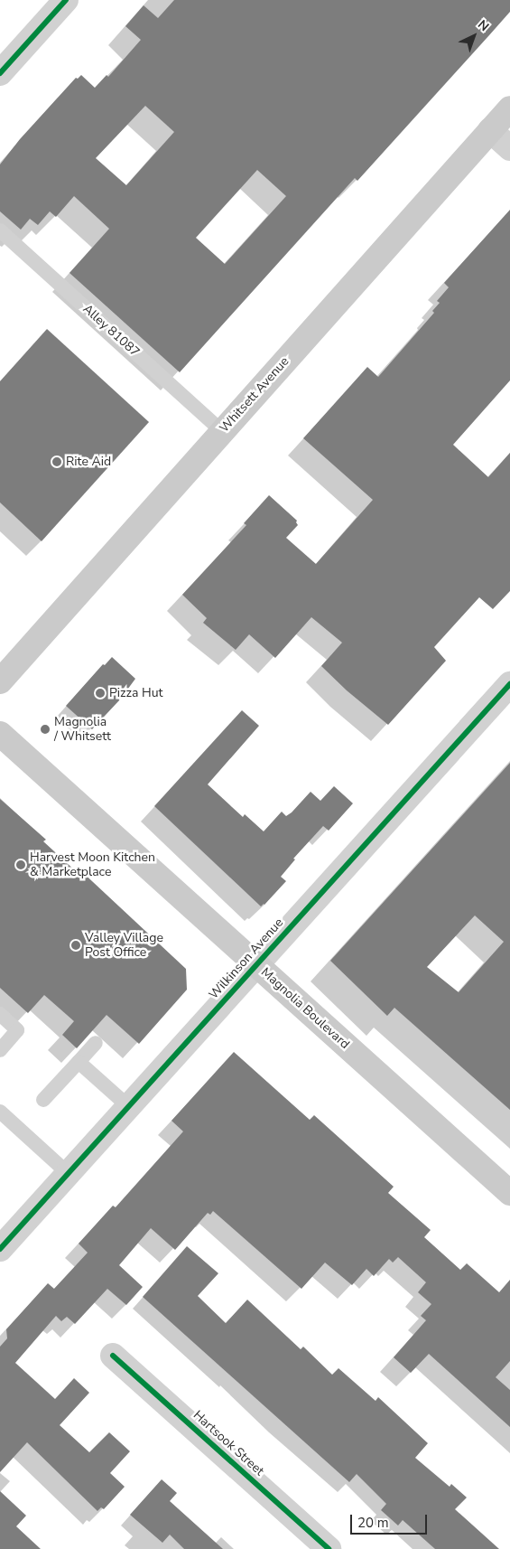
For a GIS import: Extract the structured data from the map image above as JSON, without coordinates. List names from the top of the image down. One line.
{"streets":{"main road":["Whitsett Avenue","Magnolia Boulevard"],"street":["Wilkinson Avenue","Hartsook Street"],"lane":["Alley 81087"]},"crossings":[["Alley 81087","Whitsett Avenue"],["Wilkinson Avenue","Magnolia Boulevard"]],"places":["Rite Aid","Pizza Hut","Magnolia / Whitsett","Harvest Moon Kitchen & Marketplace","Valley Village Post Office"],"scale_bar":"20 m","north":"top right"}
